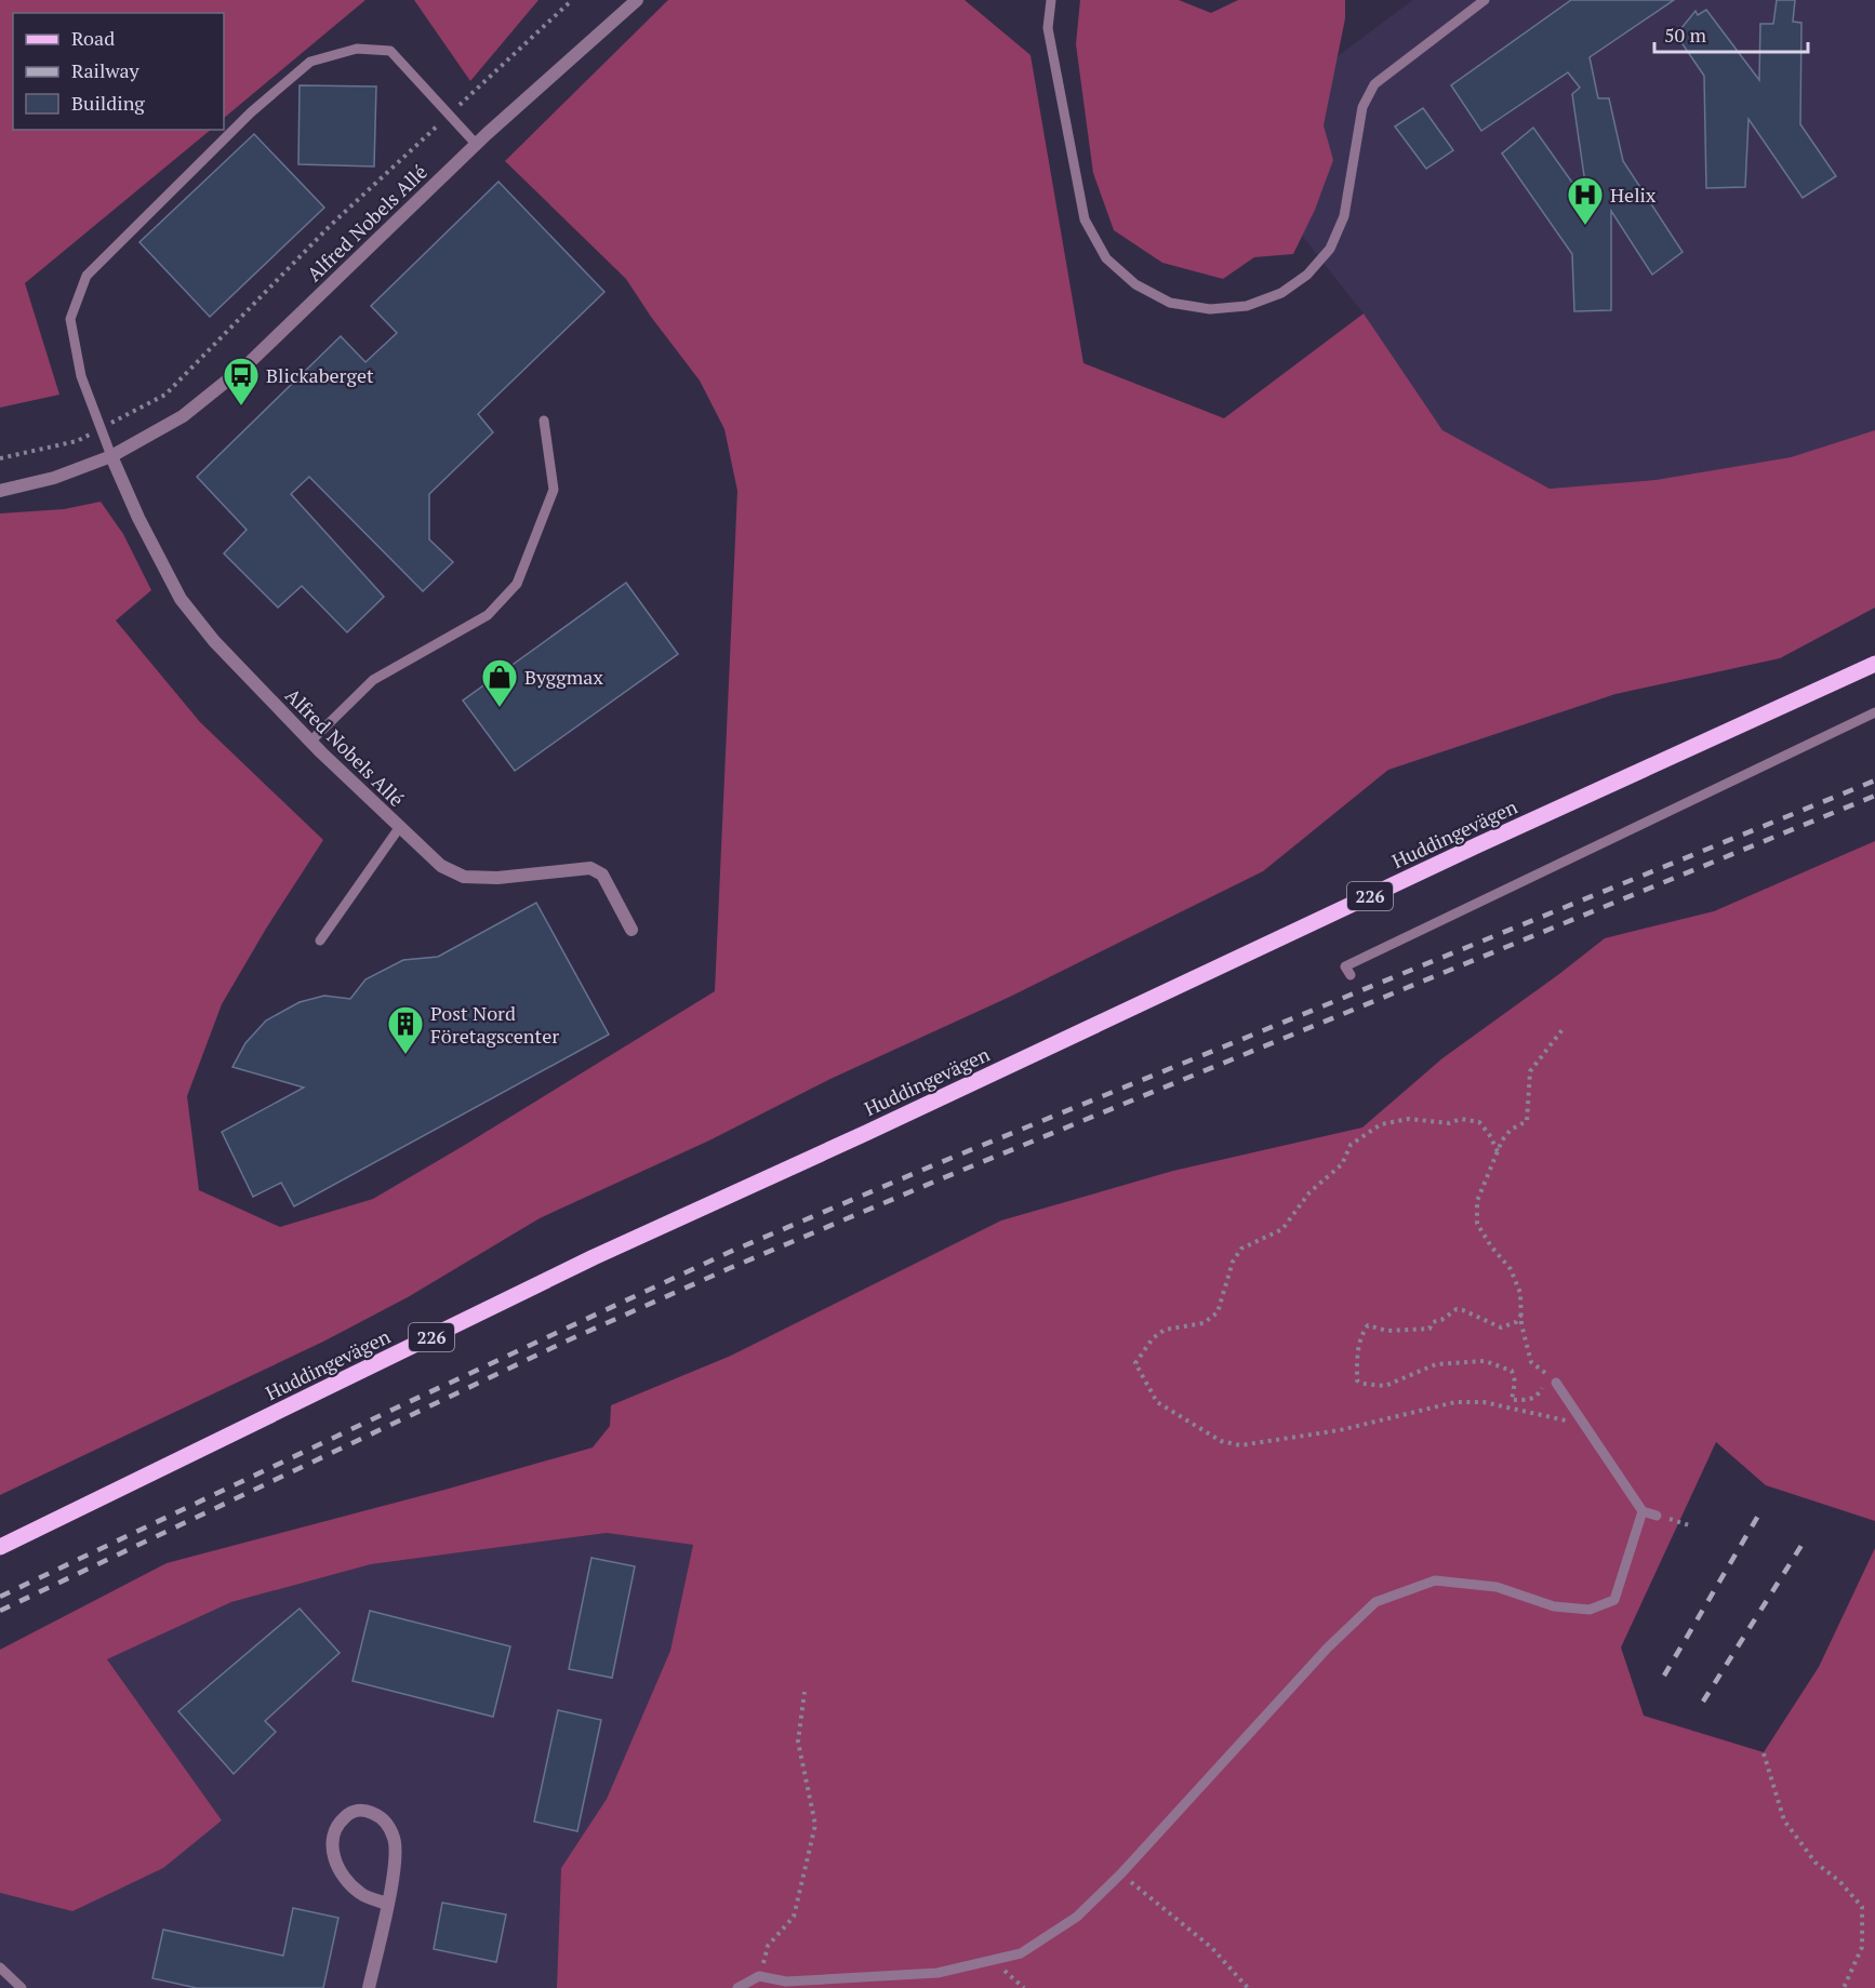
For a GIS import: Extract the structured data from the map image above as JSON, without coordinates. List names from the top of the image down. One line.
{"streets":{"main road":["Huddingevägen","226"],"street":["Alfred Nobels Allé"]},"places":{"hospital":["Helix"],"bus stop":["Blickaberget"],"shop":["Byggmax"],"building":["Post Nord Företagscenter"]},"legend":["Road","Railway","Building"],"scale_bar":"50 m"}
